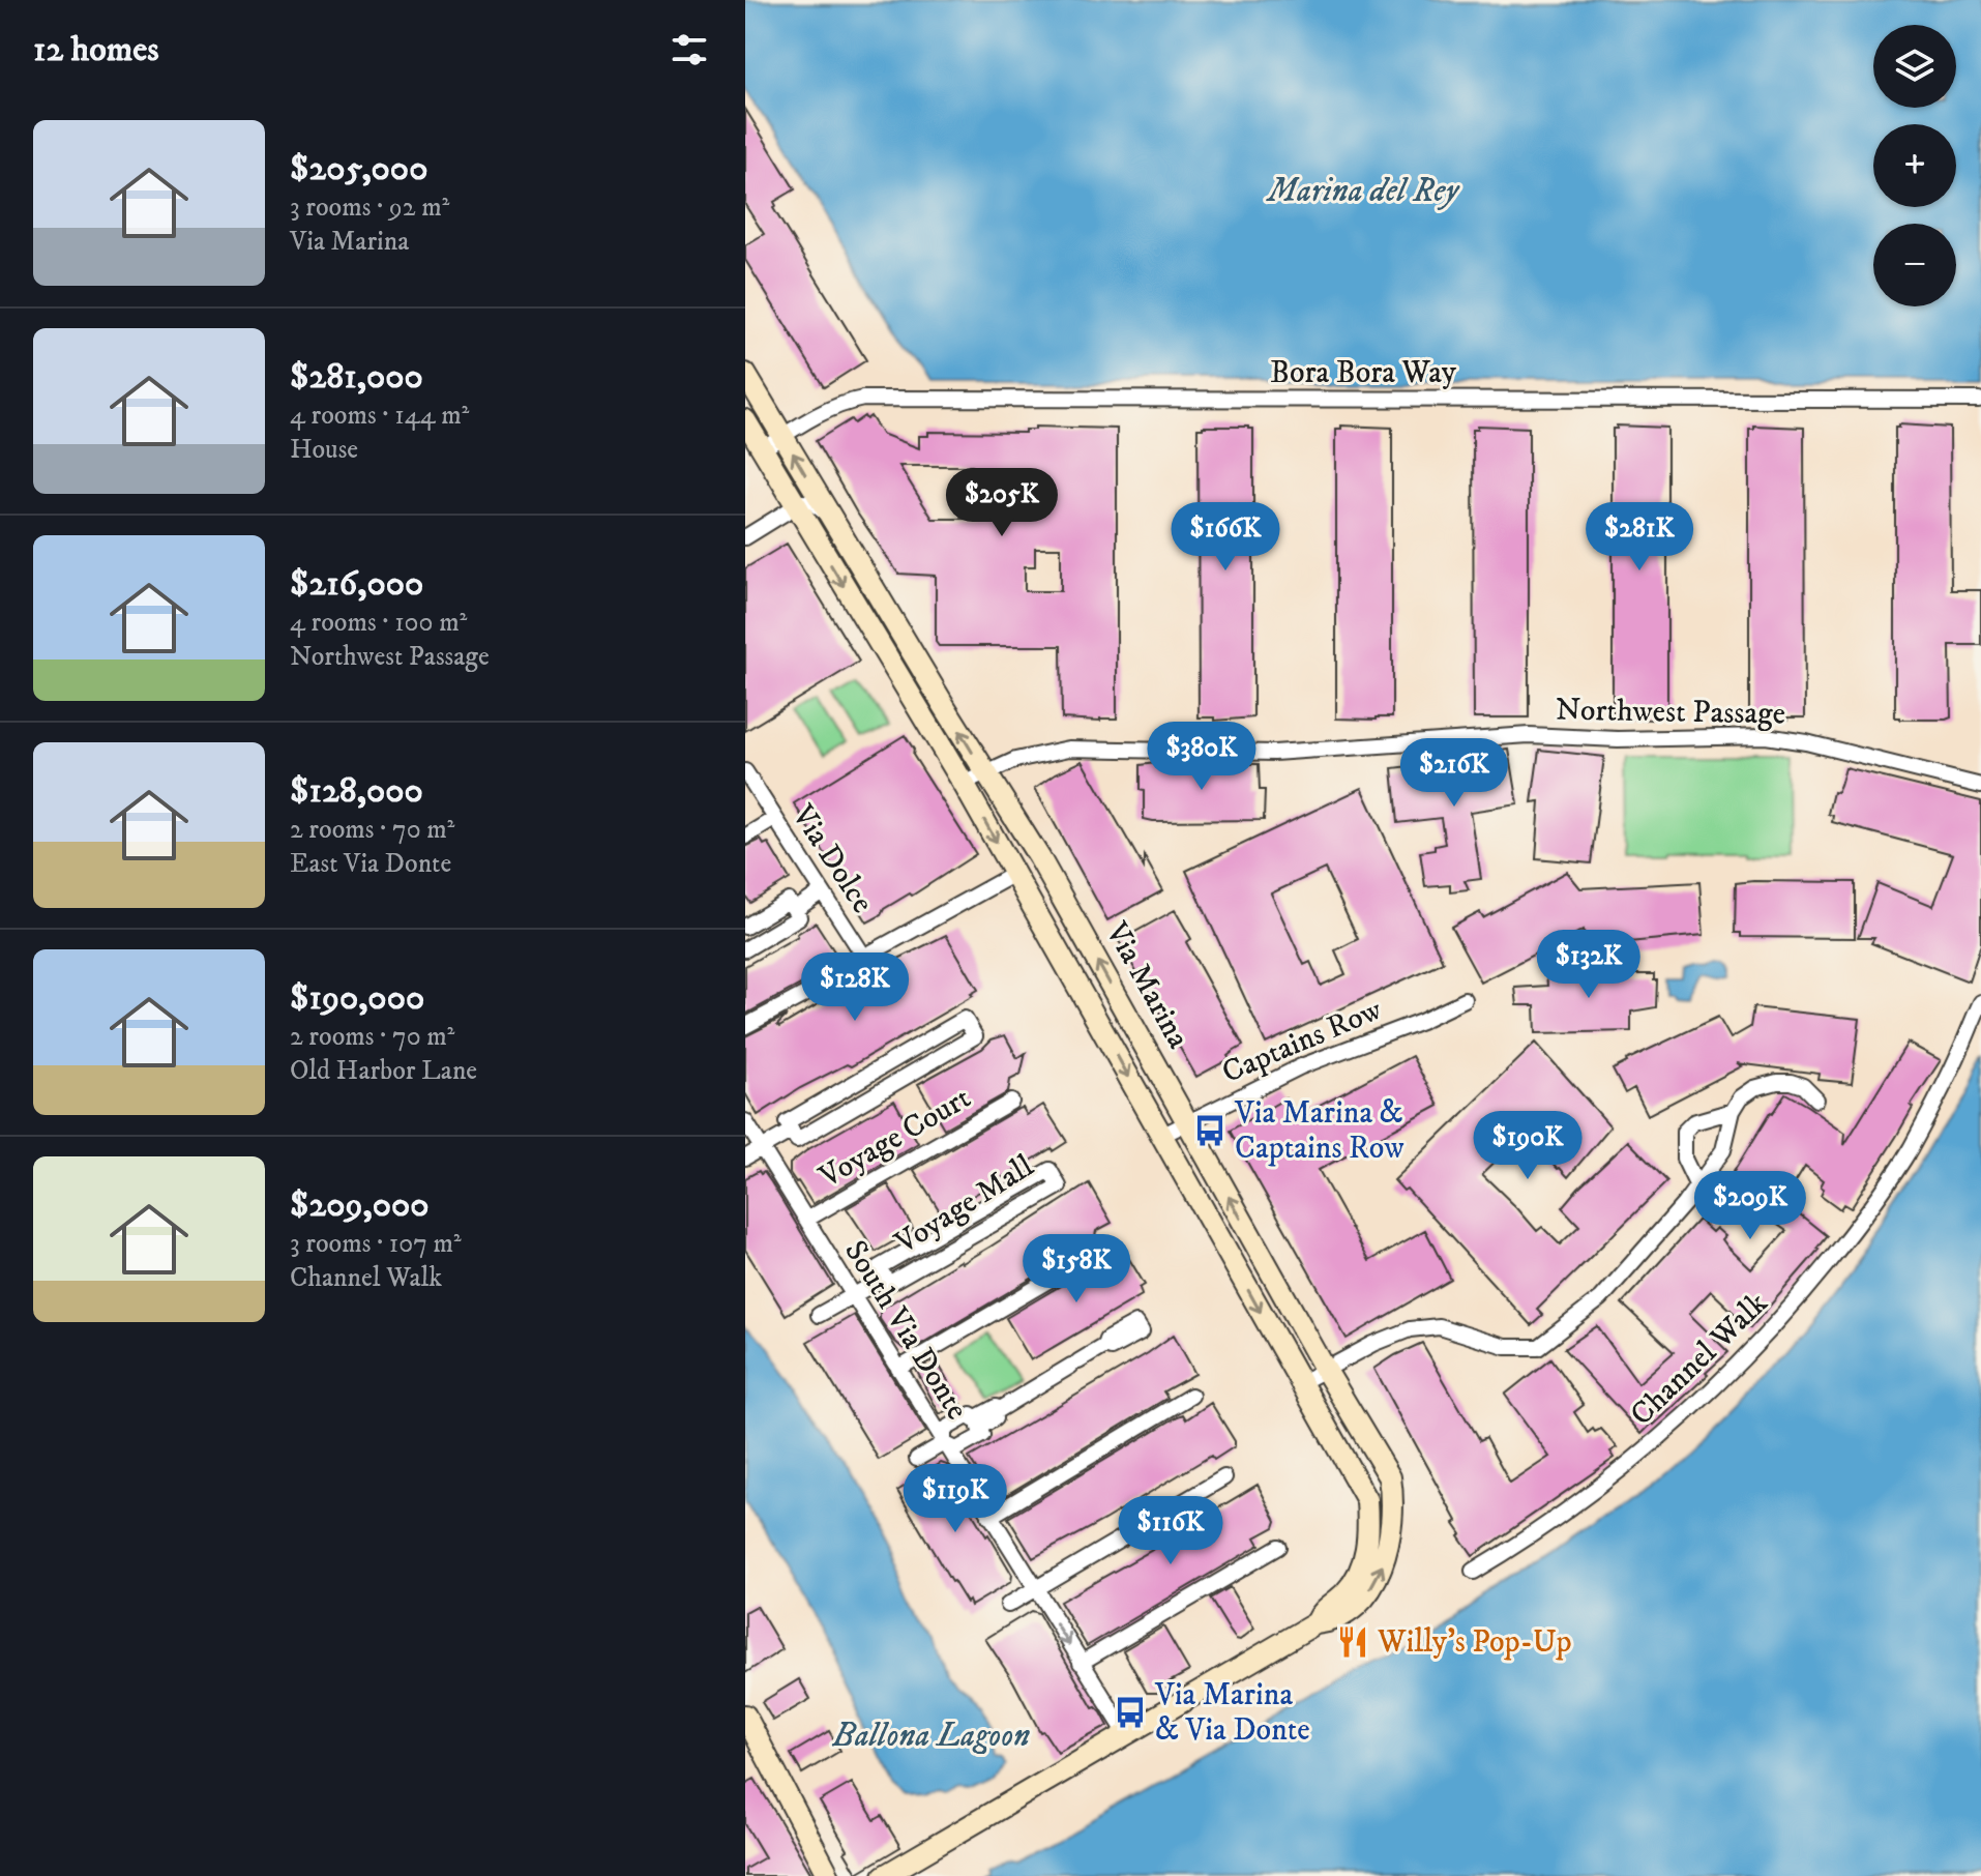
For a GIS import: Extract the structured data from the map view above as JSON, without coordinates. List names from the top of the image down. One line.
{"streets":{"street":["Bora Bora Way","Northwest Passage","Via Dolce","Via Marina","Captains Row","Voyage Court","Voyage Mall","South Via Donte","Channel Walk"]},"crossings":[["Bora Bora Way","Via Marina"],["Northwest Passage","Via Marina"],["Via Dolce","Via Marina"],["Via Marina","Captains Row"],["Via Marina","South Via Donte"],["Voyage Court","South Via Donte"],["Voyage Mall","South Via Donte"]],"water":["Marina del Rey","Ballona Lagoon"],"places":{"bus stop":["Via Marina & Captains Row","Via Marina & Via Donte"],"restaurant":["Willy's Pop-Up"]},"page":{"heading":"12 homes","map_buttons":["+","−"],"list":[{"name":"$205,000","note":"3 rooms · 92 m² · Via Marina"},{"name":"$281,000","note":"4 rooms · 144 m² · House"},{"name":"$216,000","note":"4 rooms · 100 m² · Northwest Passage"},{"name":"$128,000","note":"2 rooms · 70 m² · East Via Donte"},{"name":"$190,000","note":"2 rooms · 70 m² · Old Harbor Lane"},{"name":"$209,000","note":"3 rooms · 107 m² · Channel Walk"}],"price":["$205K","$166K","$281K","$380K","$216K","$132K","$128K","$190K","$209K","$158K","$119K","$116K"]}}
